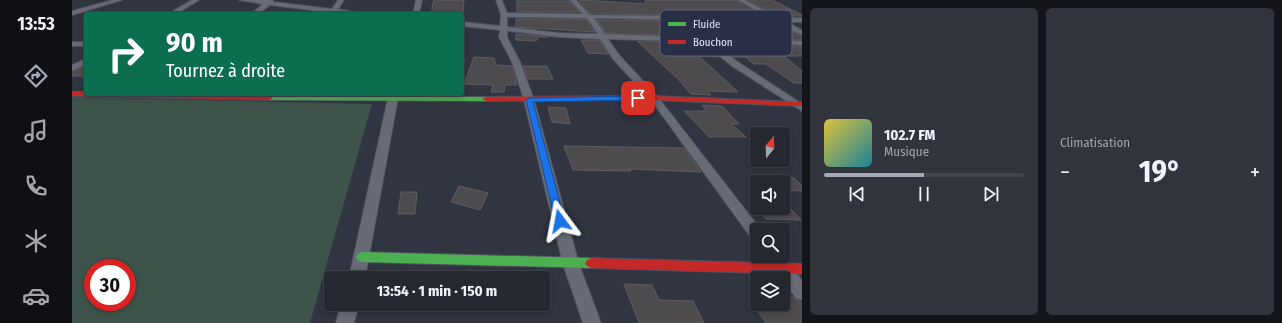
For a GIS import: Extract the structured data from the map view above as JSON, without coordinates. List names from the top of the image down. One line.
{"legend":["Fluide","Bouchon"],"north":"top","page":{"tabs":"13:53","tile":"Climatisation","turn":["90 m","Tournez à droite"],"song":["102.7 FM","Musique"],"heat":["−","19°","+"],"limit":"30","trip":"13:54 · 1 min · 150 m"}}
